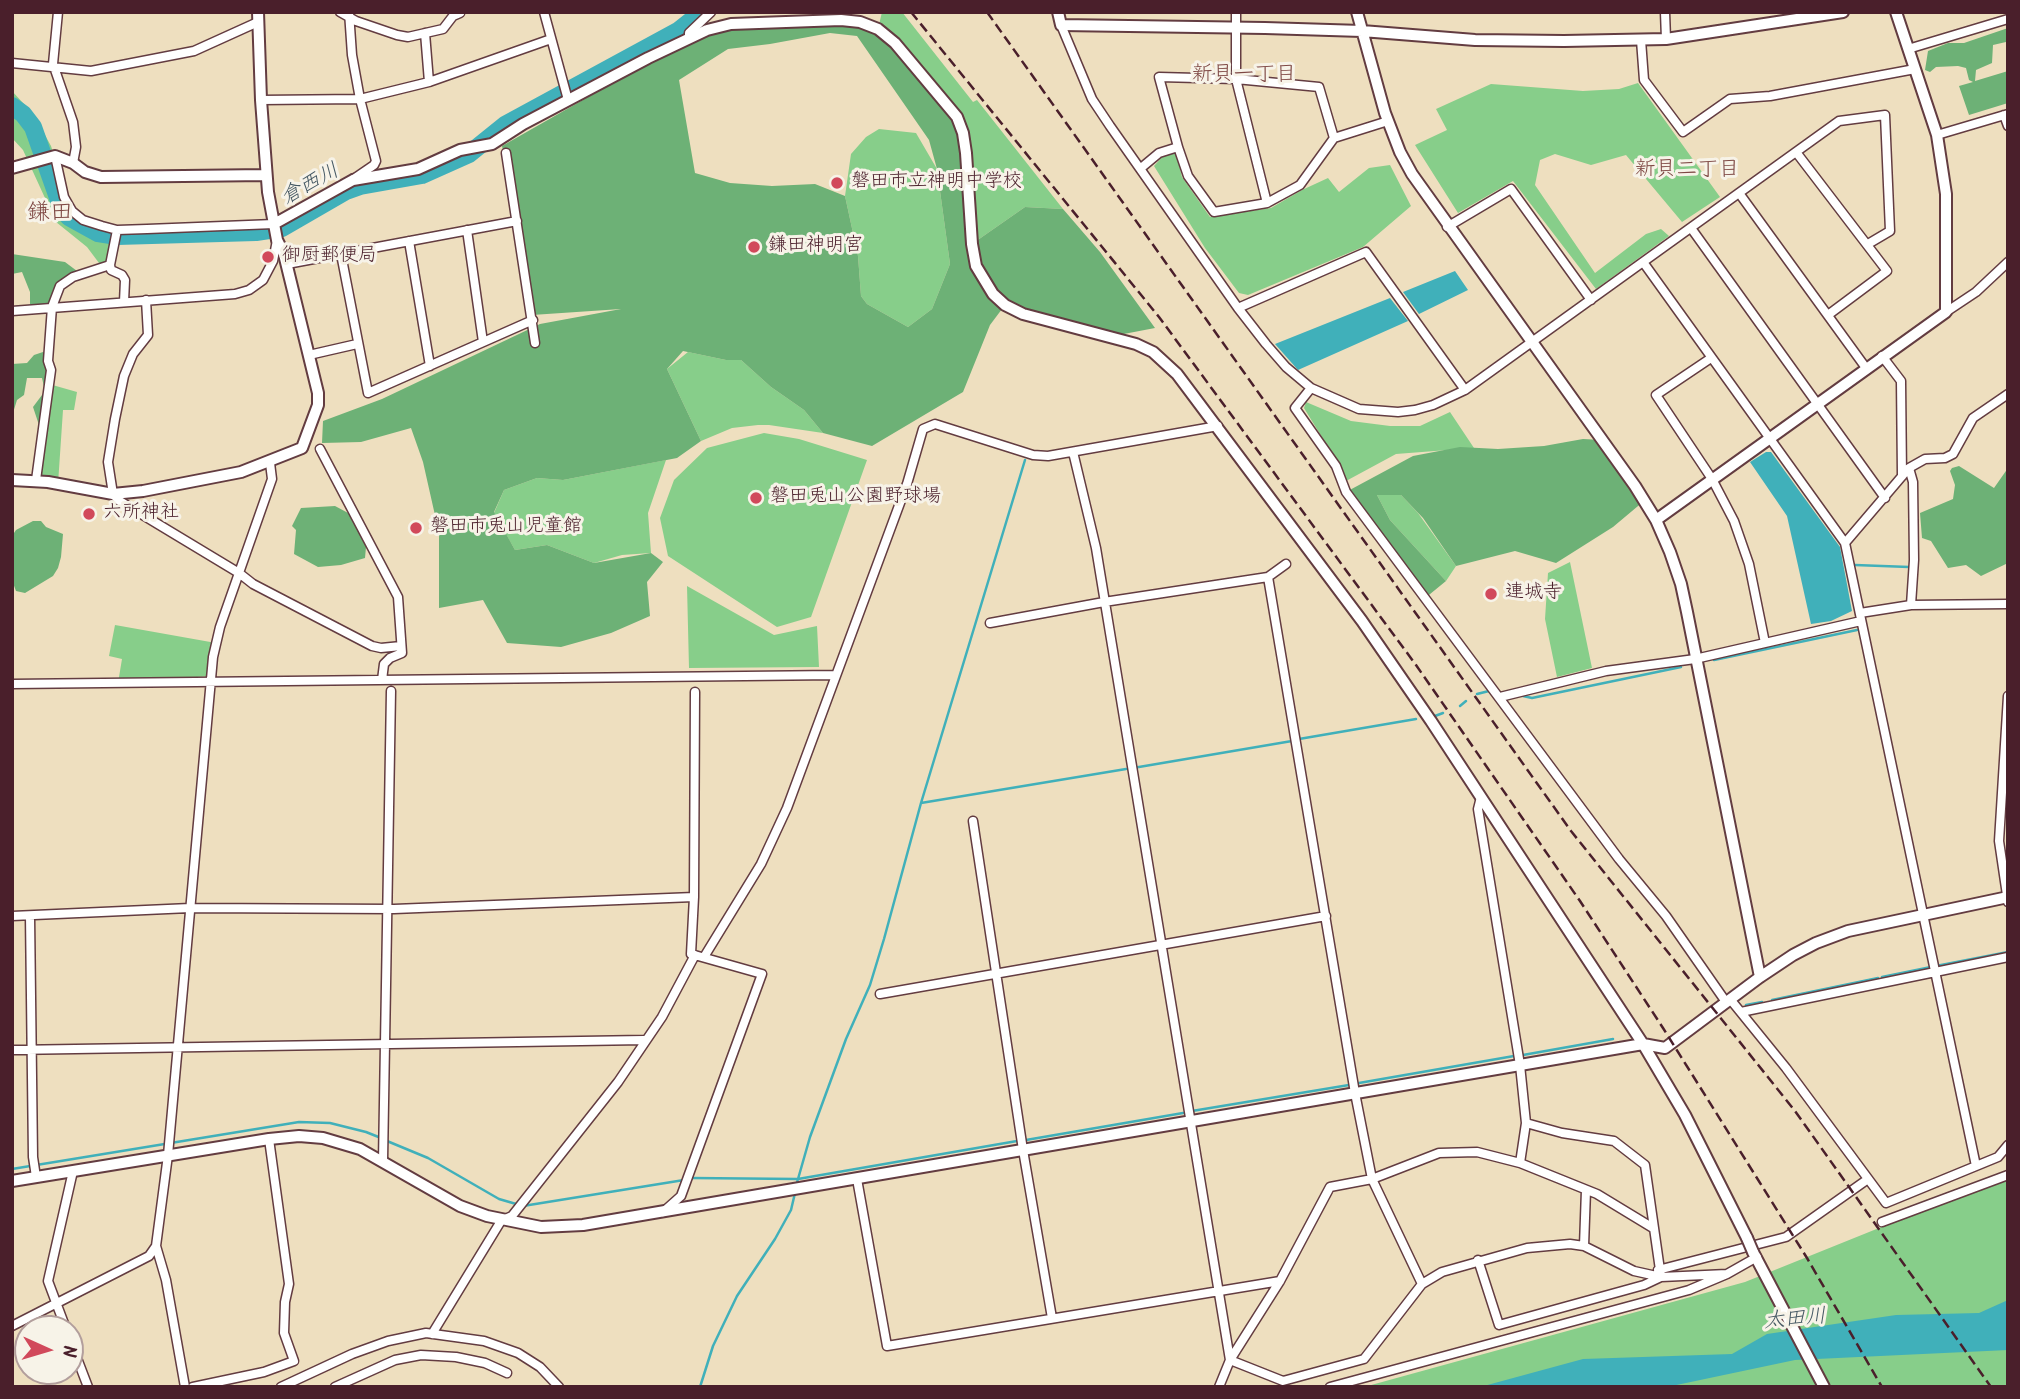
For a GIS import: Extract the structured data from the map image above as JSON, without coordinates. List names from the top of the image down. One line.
{"districts":["新貝一丁目","新貝二丁目","鎌田"],"water":["倉西川","太田川"],"places":["磐田市立神明中学校","鎌田神明宮","御厨郵便局","磐田兎山公園野球場","六所神社","磐田市兎山児童館","連城寺"],"north":"right"}
